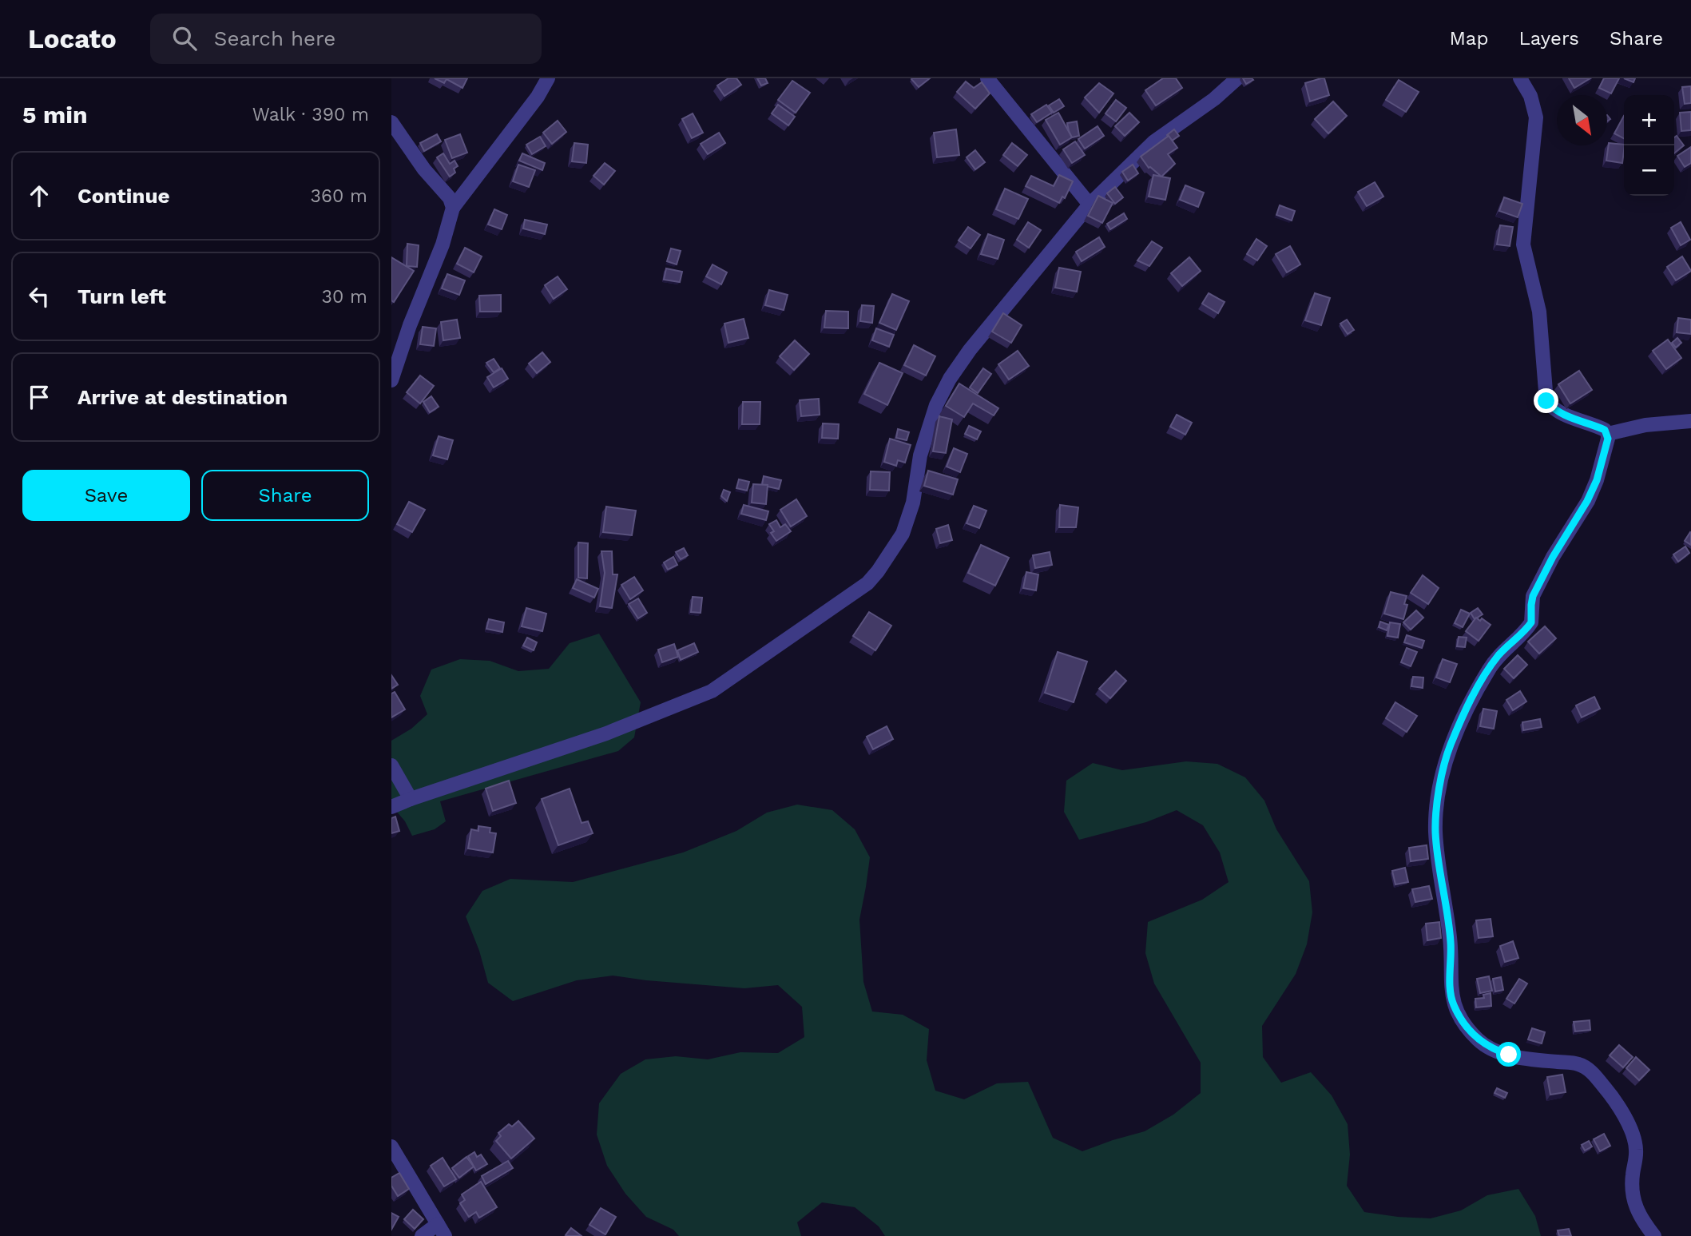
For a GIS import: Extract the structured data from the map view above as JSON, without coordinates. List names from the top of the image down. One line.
{"north":"bottom right","page":{"header":"Locato","search":"Search here","nav":["Map","Layers","Share"],"heading":["5 min","Walk · 390 m"],"map_buttons":["+","−"],"list":[["Continue","360 m"],["Turn left","30 m"],"Arrive at destination"],"buttons":["Save","Share"]}}
